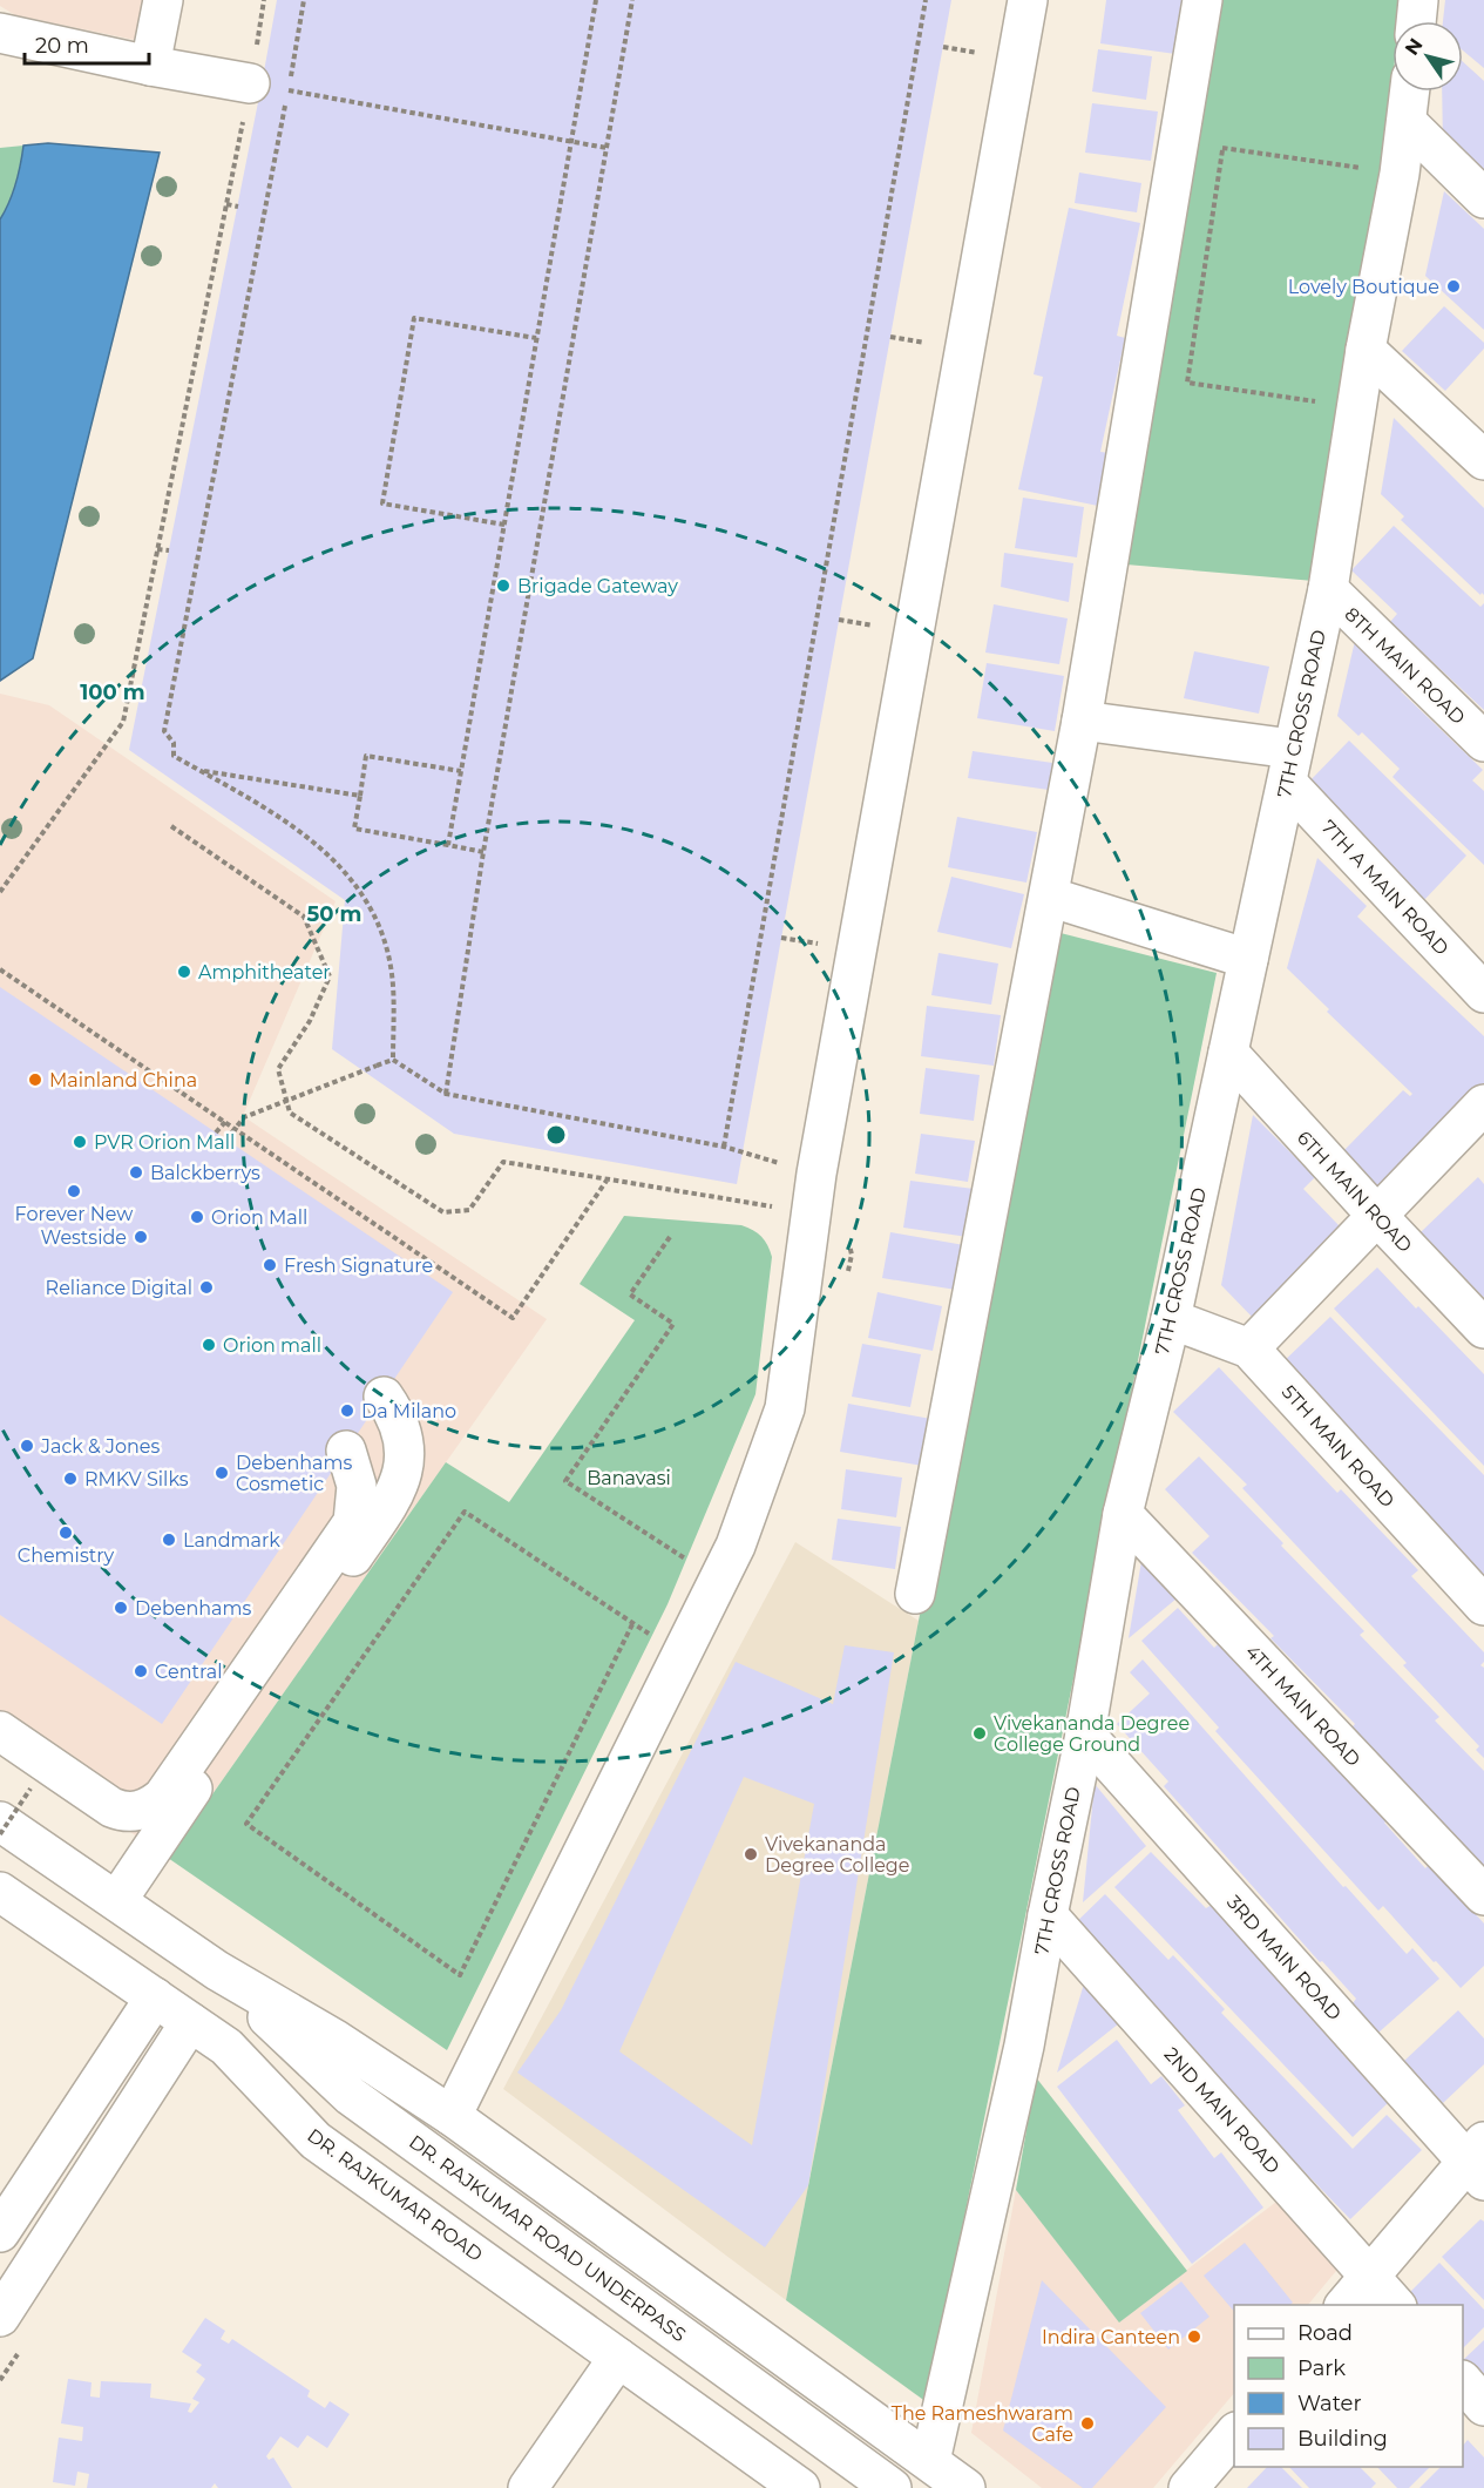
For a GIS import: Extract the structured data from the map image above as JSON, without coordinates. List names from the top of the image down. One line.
{"streets":{"street":["8TH MAIN ROAD","7TH CROSS ROAD","7TH A MAIN ROAD","6TH MAIN ROAD","5TH MAIN ROAD","4TH MAIN ROAD","3RD MAIN ROAD","2ND MAIN ROAD","DR. RAJKUMAR ROAD","DR. RAJKUMAR ROAD UNDERPASS"]},"crossings":[["8TH MAIN ROAD","7TH CROSS ROAD"],["7TH CROSS ROAD","7TH A MAIN ROAD"],["7TH CROSS ROAD","6TH MAIN ROAD"],["7TH CROSS ROAD","5TH MAIN ROAD"],["7TH CROSS ROAD","4TH MAIN ROAD"],["7TH CROSS ROAD","3RD MAIN ROAD"],["7TH CROSS ROAD","2ND MAIN ROAD"]],"parks":["Banavasi"],"places":["Lovely Boutique","Brigade Gateway","Amphitheater","Mainland China","PVR Orion Mall","Balckberrys","Forever New","Orion Mall","Westside","Fresh Signature","Reliance Digital","Orion mall","Da Milano","Jack & Jones","Debenhams Cosmetic","RMKV Silks","Chemistry","Landmark","Debenhams","Central","Vivekananda Degree College Ground","Vivekananda Degree College","Indira Canteen","The Rameshwaram Cafe"],"legend":["Road","Park","Water","Building"],"scale_bar":"20 m","north":"top left","rings":["100 m","50 m"]}
